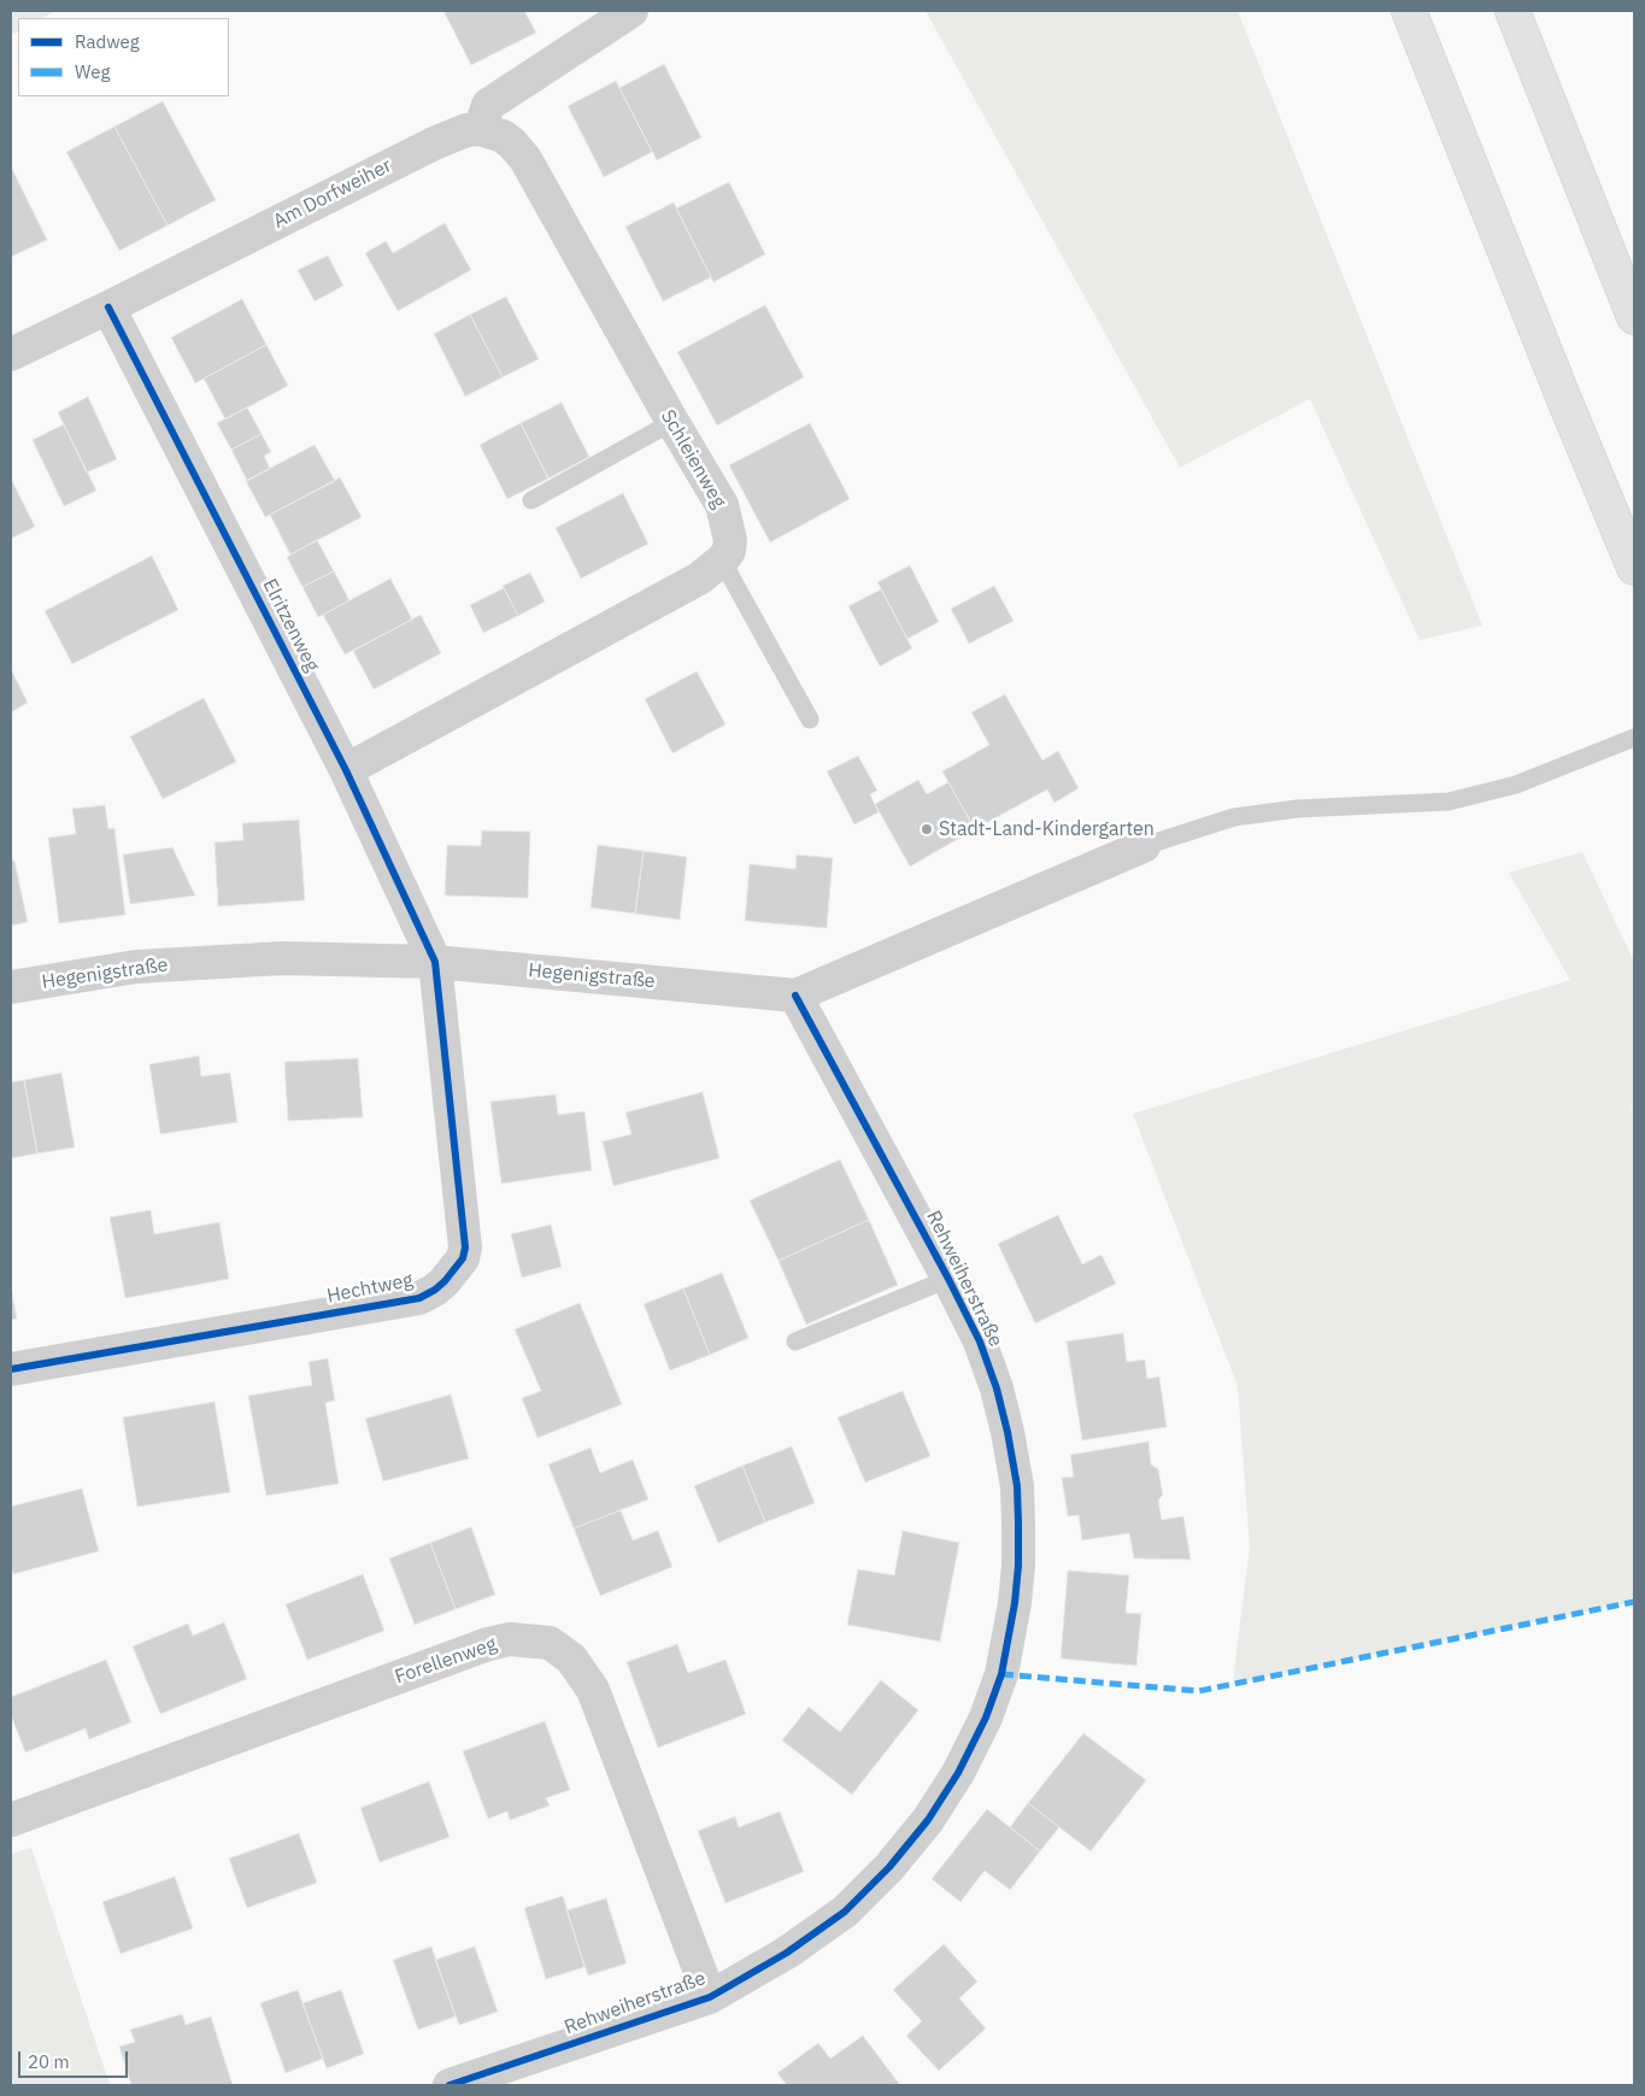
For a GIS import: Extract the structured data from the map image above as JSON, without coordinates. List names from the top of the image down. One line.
{"streets":{"street":["Am Dorfweiher","Schleienweg","Elritzenweg","Hegenigstraße","Rehweiherstraße","Hechtweg","Forellenweg"]},"crossings":[["Am Dorfweiher","Schleienweg"],["Am Dorfweiher","Elritzenweg"],["Elritzenweg","Hegenigstraße"],["Elritzenweg","Hechtweg"],["Hegenigstraße","Rehweiherstraße"],["Hegenigstraße","Hechtweg"],["Rehweiherstraße","Forellenweg"]],"places":["Stadt-Land-Kindergarten"],"legend":["Radweg","Weg"],"scale_bar":"20 m"}
